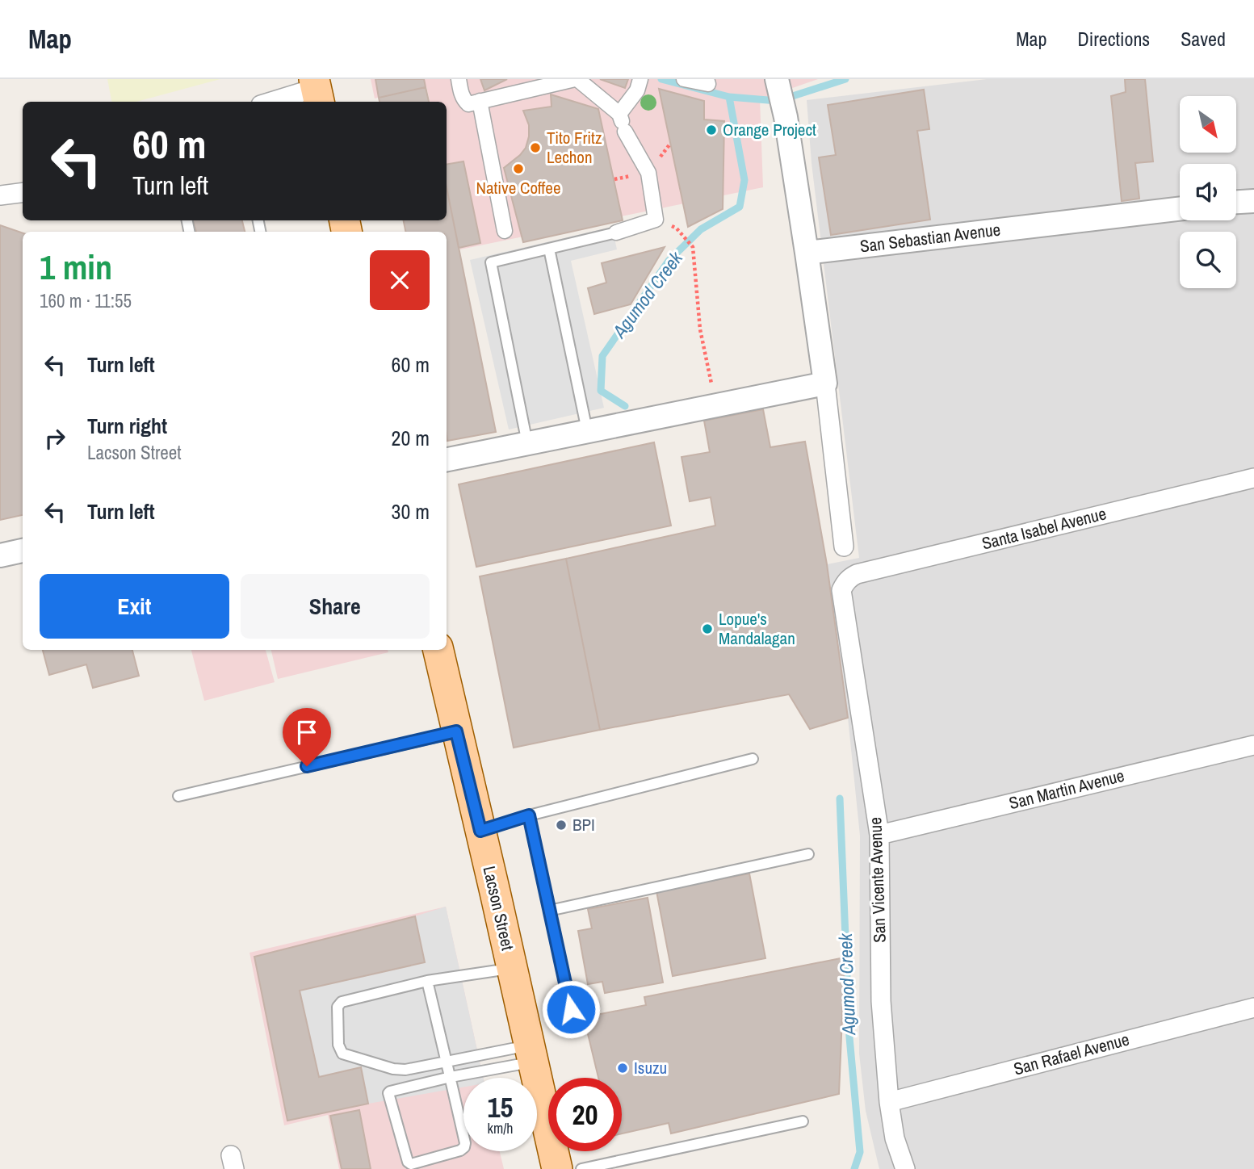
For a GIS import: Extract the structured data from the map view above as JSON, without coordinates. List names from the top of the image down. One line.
{"streets":{"main road":["Lacson Street"],"street":["San Sebastian Avenue","Santa Isabel Avenue","San Martin Avenue","San Vicente Avenue","San Rafael Avenue"]},"crossings":[["Santa Isabel Avenue","San Vicente Avenue"],["San Martin Avenue","San Vicente Avenue"],["San Vicente Avenue","San Rafael Avenue"]],"water":["Agumod Creek"],"places":["Orange Project","Tito Fritz Lechon","Native Coffee","Lopue's Mandalagan","BPI","Isuzu"],"north":"bottom right","page":{"header":"Map","nav":["Map","Directions","Saved"],"turn":["60 m","Turn left"],"heading":["1 min","160 m · 11:55"],"list":[{"name":"Turn left","value":"60 m"},{"name":"Turn right","note":"Lacson Street","value":"20 m"},{"name":"Turn left","value":"30 m"}],"buttons":["Exit","Share"],"speed":"15 km/h","limit":"20"}}
